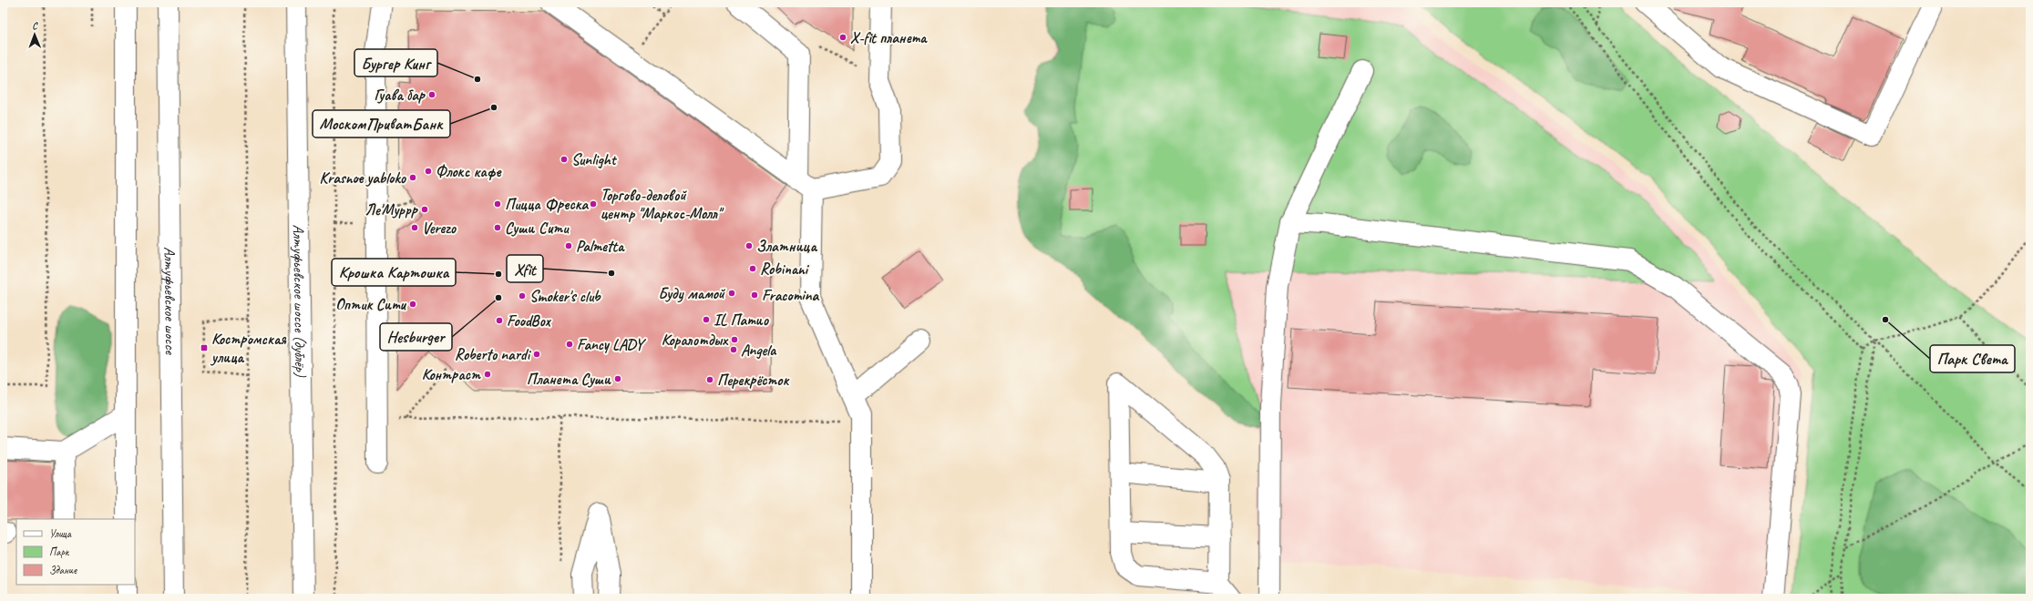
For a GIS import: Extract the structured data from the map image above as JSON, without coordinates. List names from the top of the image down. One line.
{"streets":{"main road":["Алтуфьевское шоссе","Алтуфьевское шоссе (дублёр)"]},"places":{"other":["X-fit планета","Бургер Кинг","Гуава бар","МоскомПриватБанк","Sunlight","Флокс кафе","Krasnoe yabloko","Пицца Фреска","Торгово-деловой центр \"Маркос-Молл\"","Ле'Муррр","Verezo","Суши Сити","Palmetta","Златница","Robinani","Xfit","Крошка Картошка","Буду мамой","Fracomina","Smoker's club","Hesburger","Оптик Сити","IL Патио","Парк Света","FoodBox","Коралотдых","Fancy LADY","Angela","Roberto nardi","Контраст","Планета Суши","Перекрёсток"],"transit":["Костромская улица"]},"legend":["Улица","Парк","Здание"],"north":"top"}
